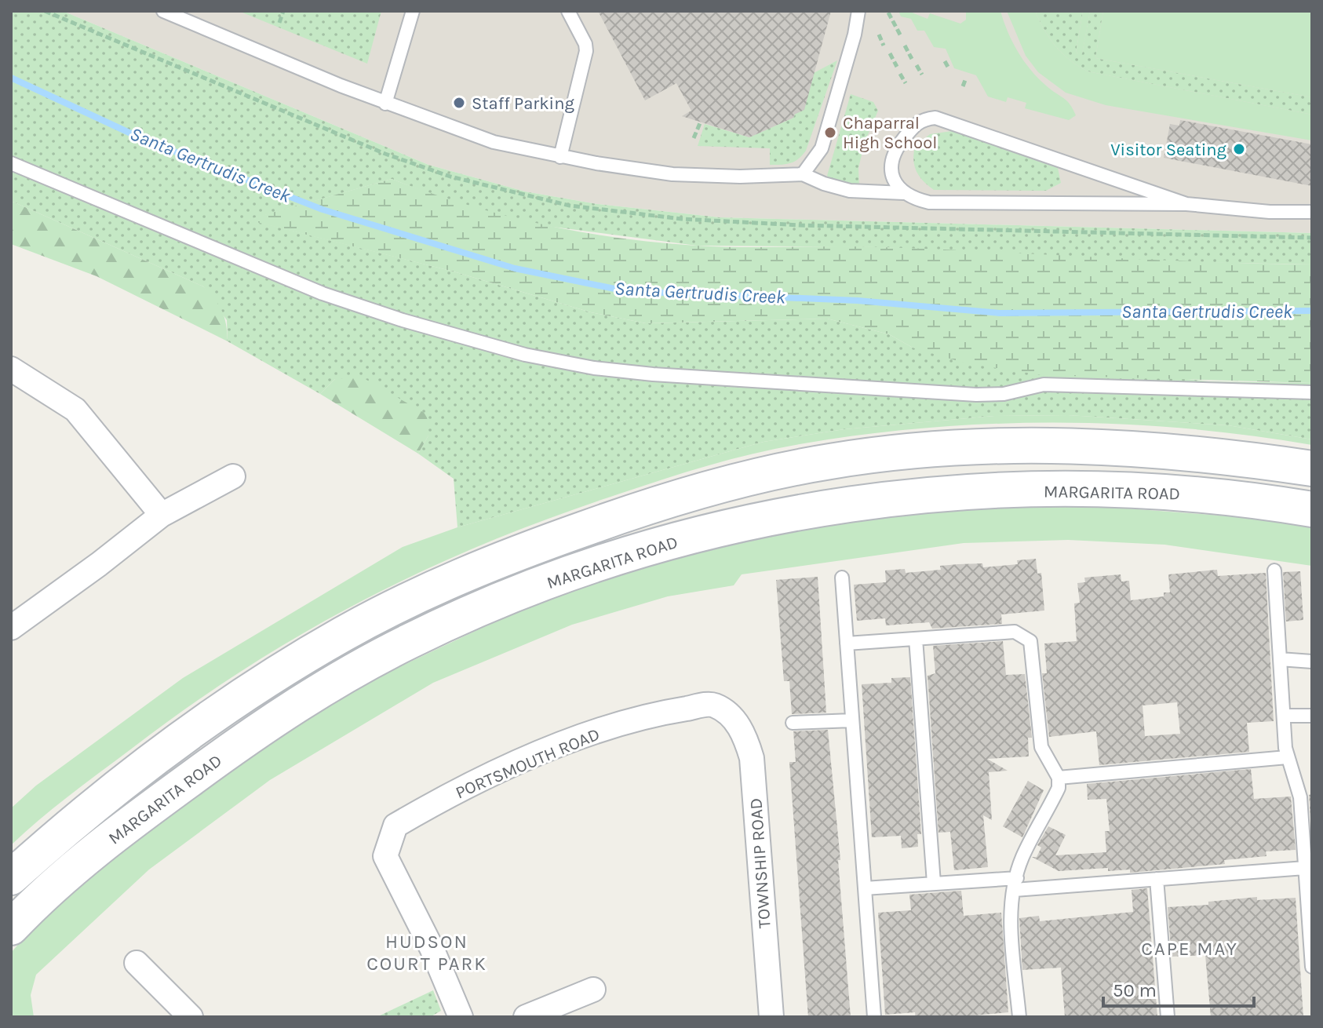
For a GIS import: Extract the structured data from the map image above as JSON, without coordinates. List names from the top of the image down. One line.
{"streets":{"main road":["MARGARITA ROAD"],"street":["PORTSMOUTH ROAD","TOWNSHIP ROAD"]},"crossings":[["PORTSMOUTH ROAD","TOWNSHIP ROAD"]],"districts":["HUDSON COURT PARK","CAPE MAY"],"water":["Santa Gertrudis Creek"],"places":["Staff Parking","Chaparral High School","Visitor Seating"],"scale_bar":"50 m"}
